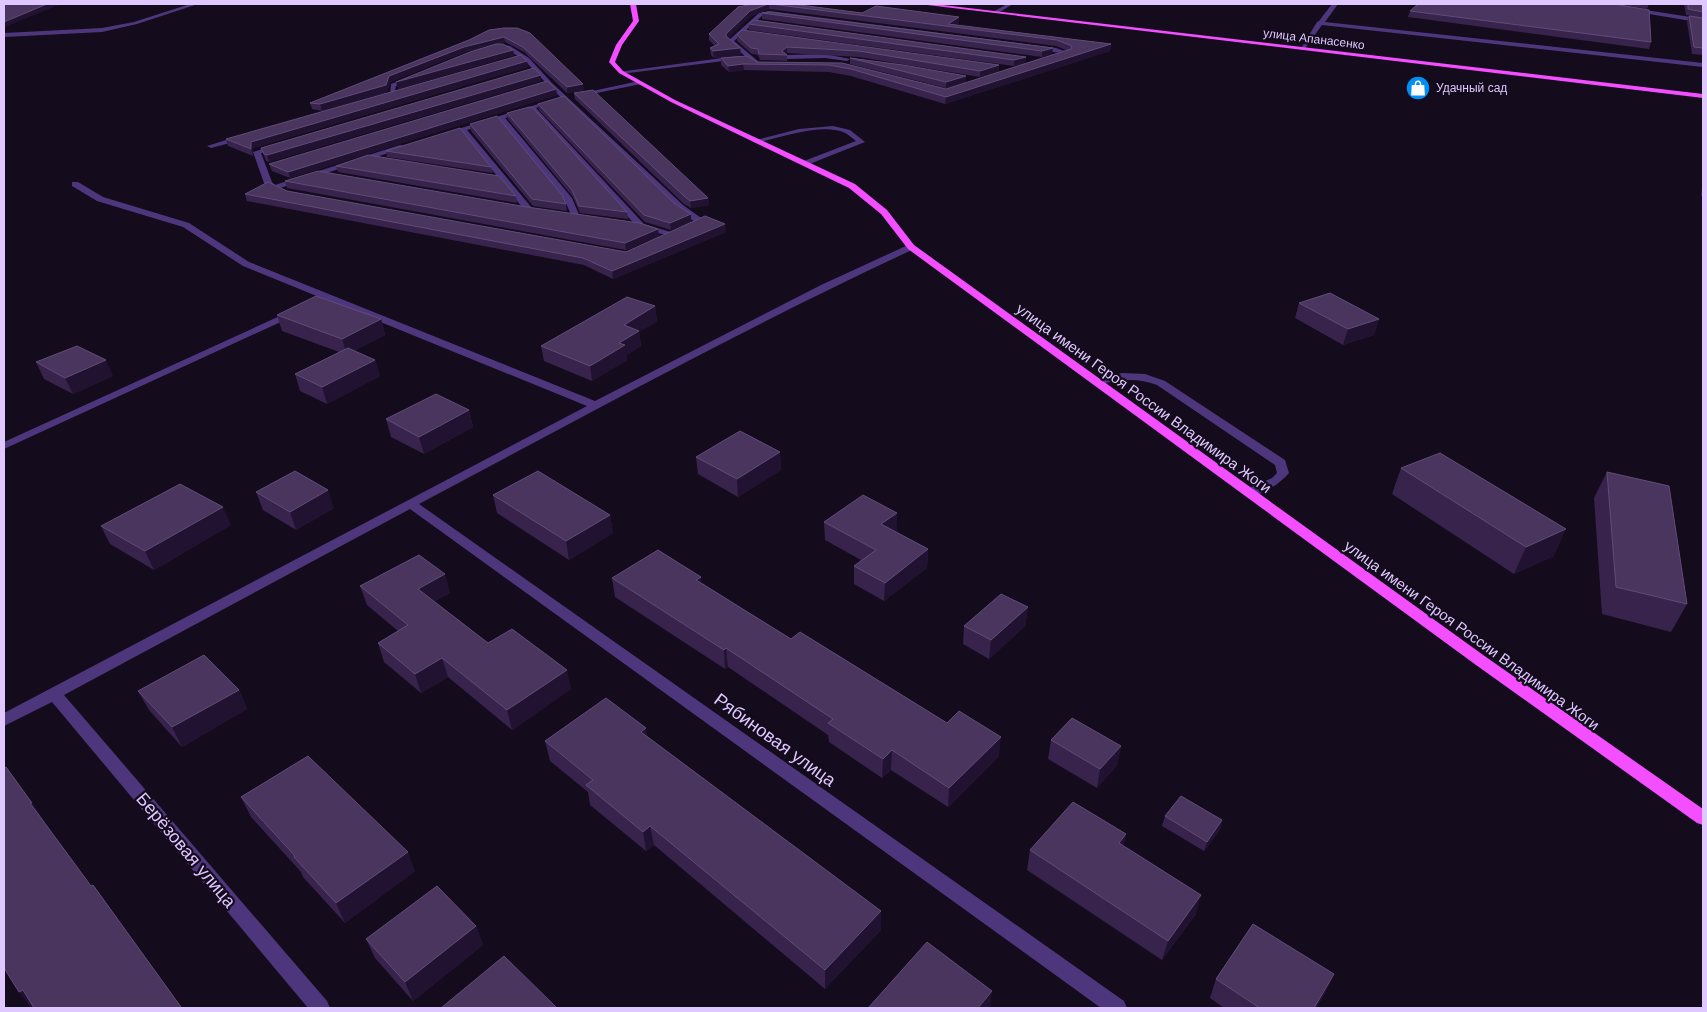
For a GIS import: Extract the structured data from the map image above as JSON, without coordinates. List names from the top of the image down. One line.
{"streets":{"main road":["улица Апанасенко","улица имени Героя России Владимира Жоги"],"street":["Рябиновая улица","Берёзовая улица"]},"places":{"shop":["Удачный сад"]}}
